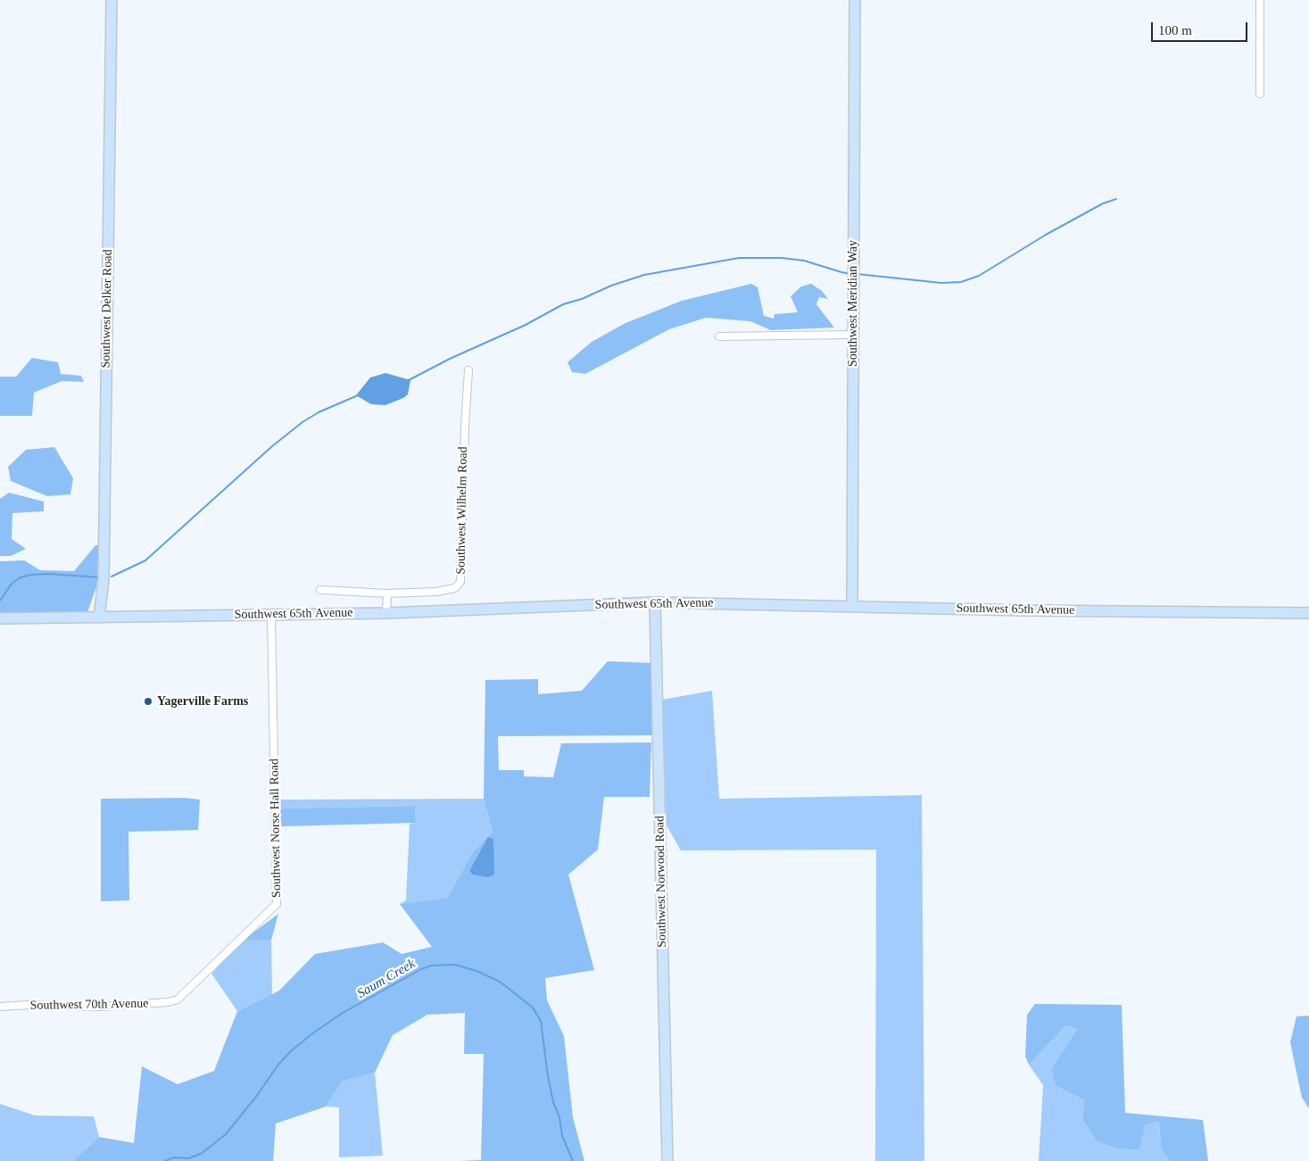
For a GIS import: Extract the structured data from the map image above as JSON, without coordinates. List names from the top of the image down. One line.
{"streets":{"street":["Southwest Meridian Way","Southwest Delker Road","Southwest Wilhelm Road","Southwest 65th Avenue","Southwest Norse Hall Road","Southwest Norwood Road","Southwest 70th Avenue"]},"crossings":[["Southwest Meridian Way","Southwest 65th Avenue"],["Southwest Delker Road","Southwest 65th Avenue"],["Southwest 65th Avenue","Southwest Norse Hall Road"],["Southwest 65th Avenue","Southwest Norwood Road"],["Southwest Norse Hall Road","Southwest 70th Avenue"]],"water":["Saum Creek"],"places":["Yagerville Farms"],"scale_bar":"100 m"}
